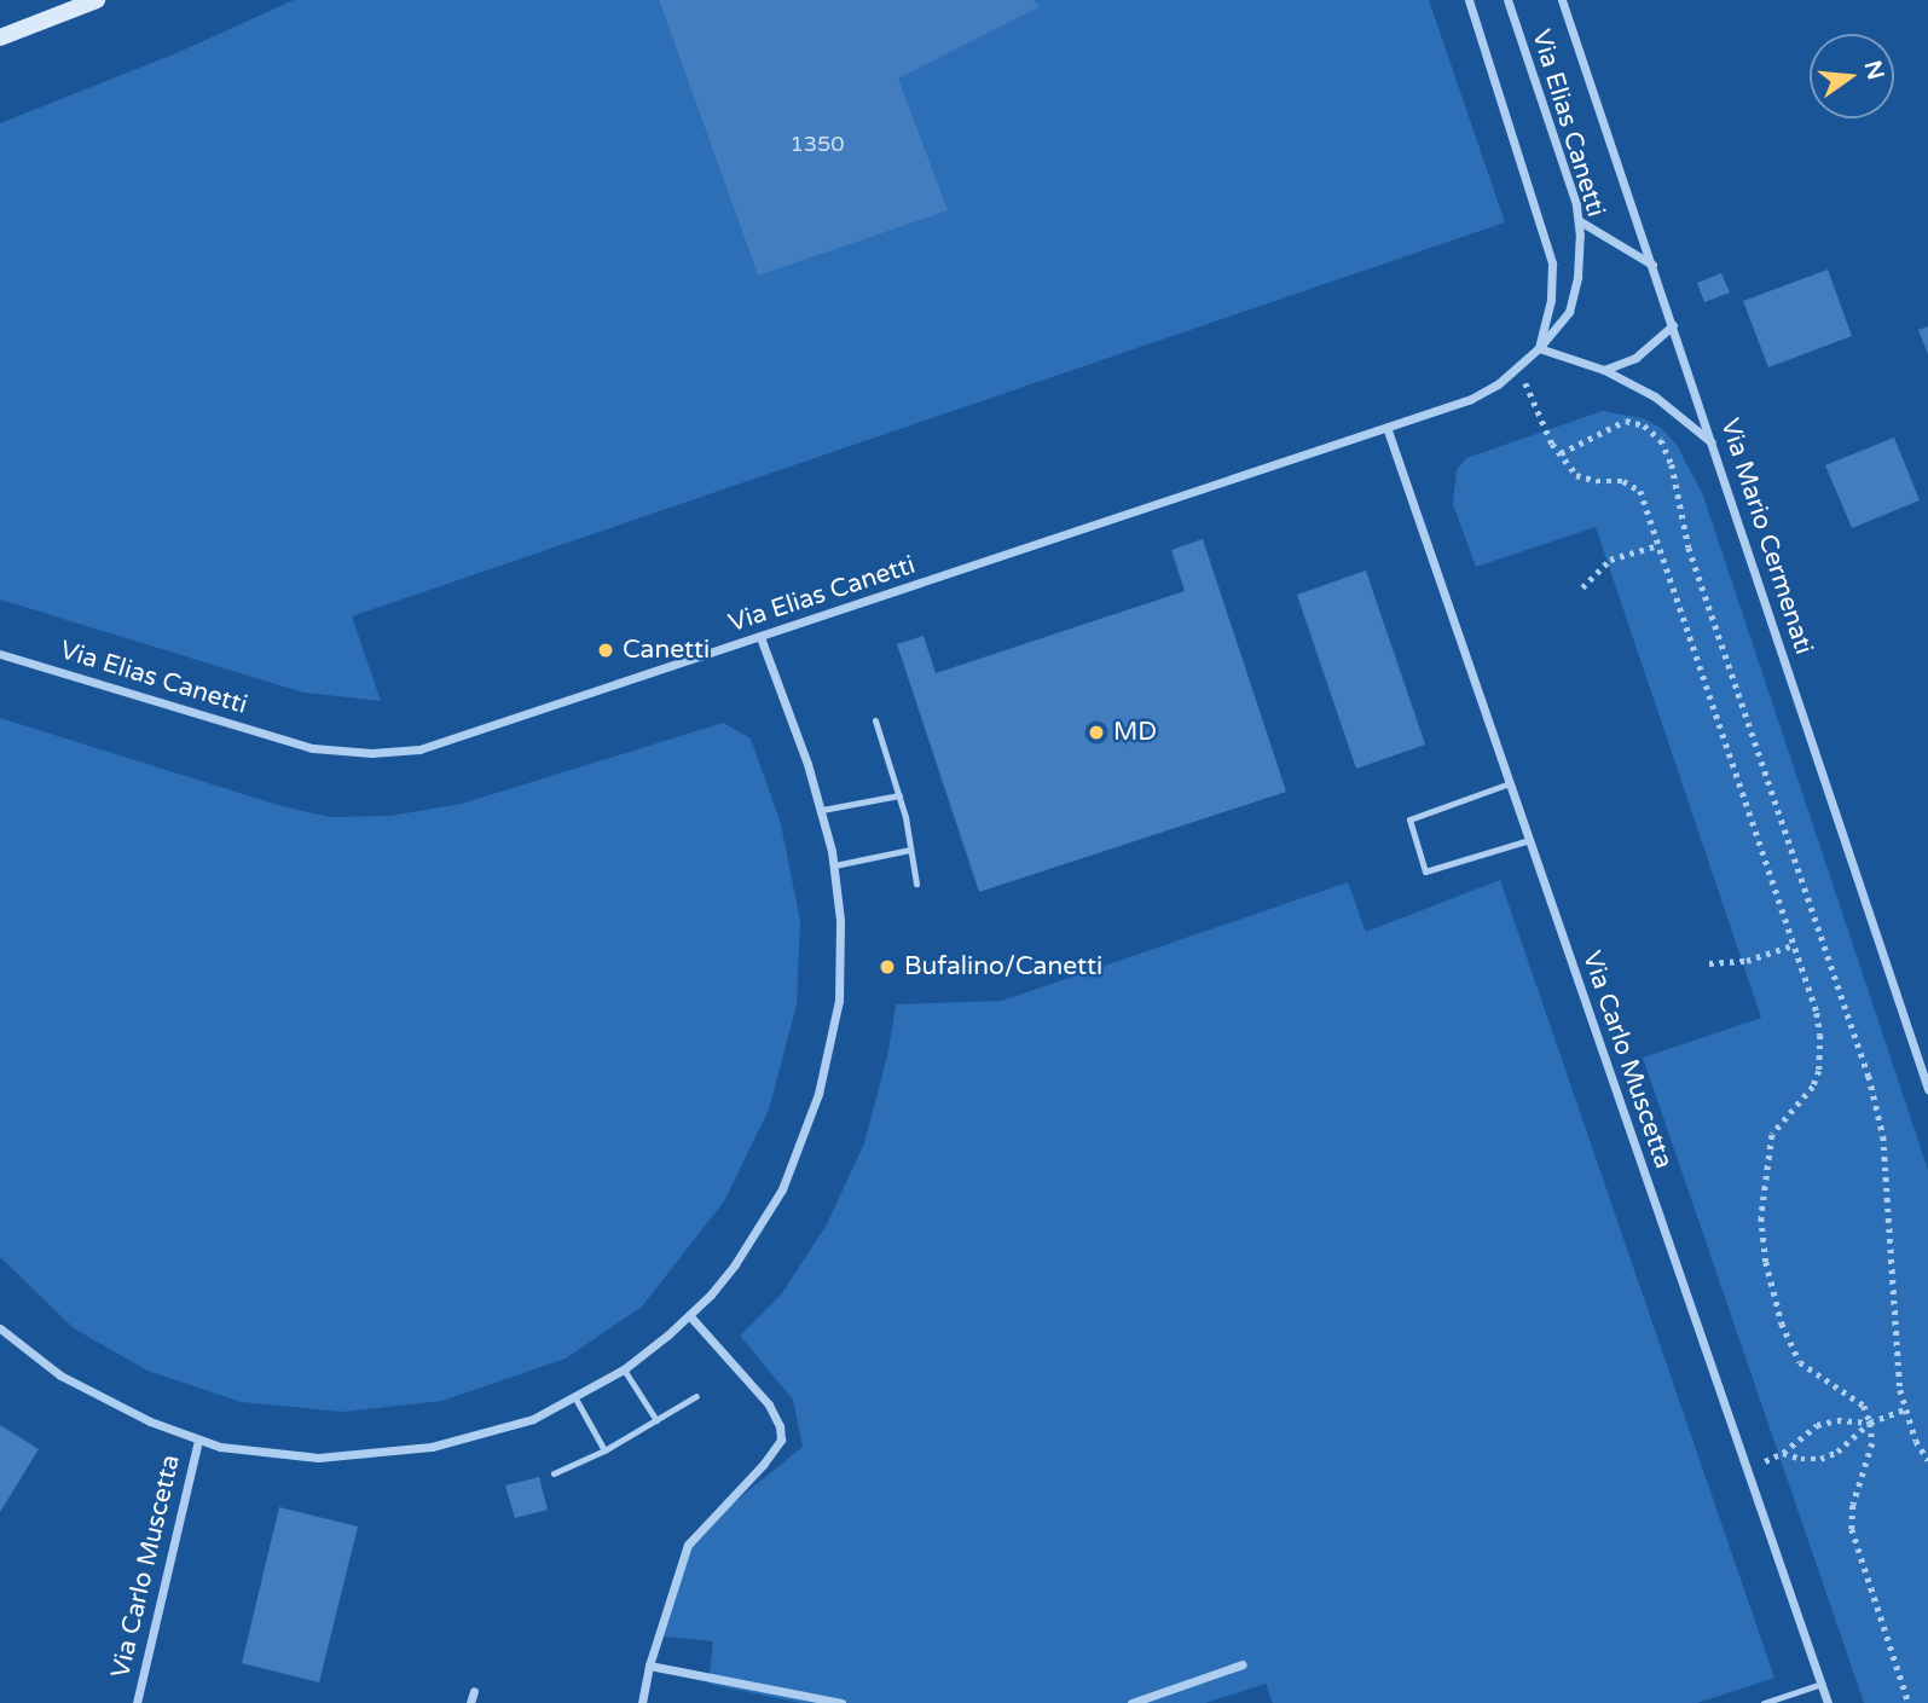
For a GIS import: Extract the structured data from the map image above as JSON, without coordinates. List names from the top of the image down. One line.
{"streets":{"street":["Via Elias Canetti","Via Mario Cermenati","Via Carlo Muscetta"]},"crossings":[["Via Elias Canetti","Via Carlo Muscetta"]],"places":["Canetti","MD","Bufalino/Canetti"],"house_numbers":["1350"],"north":"right"}
